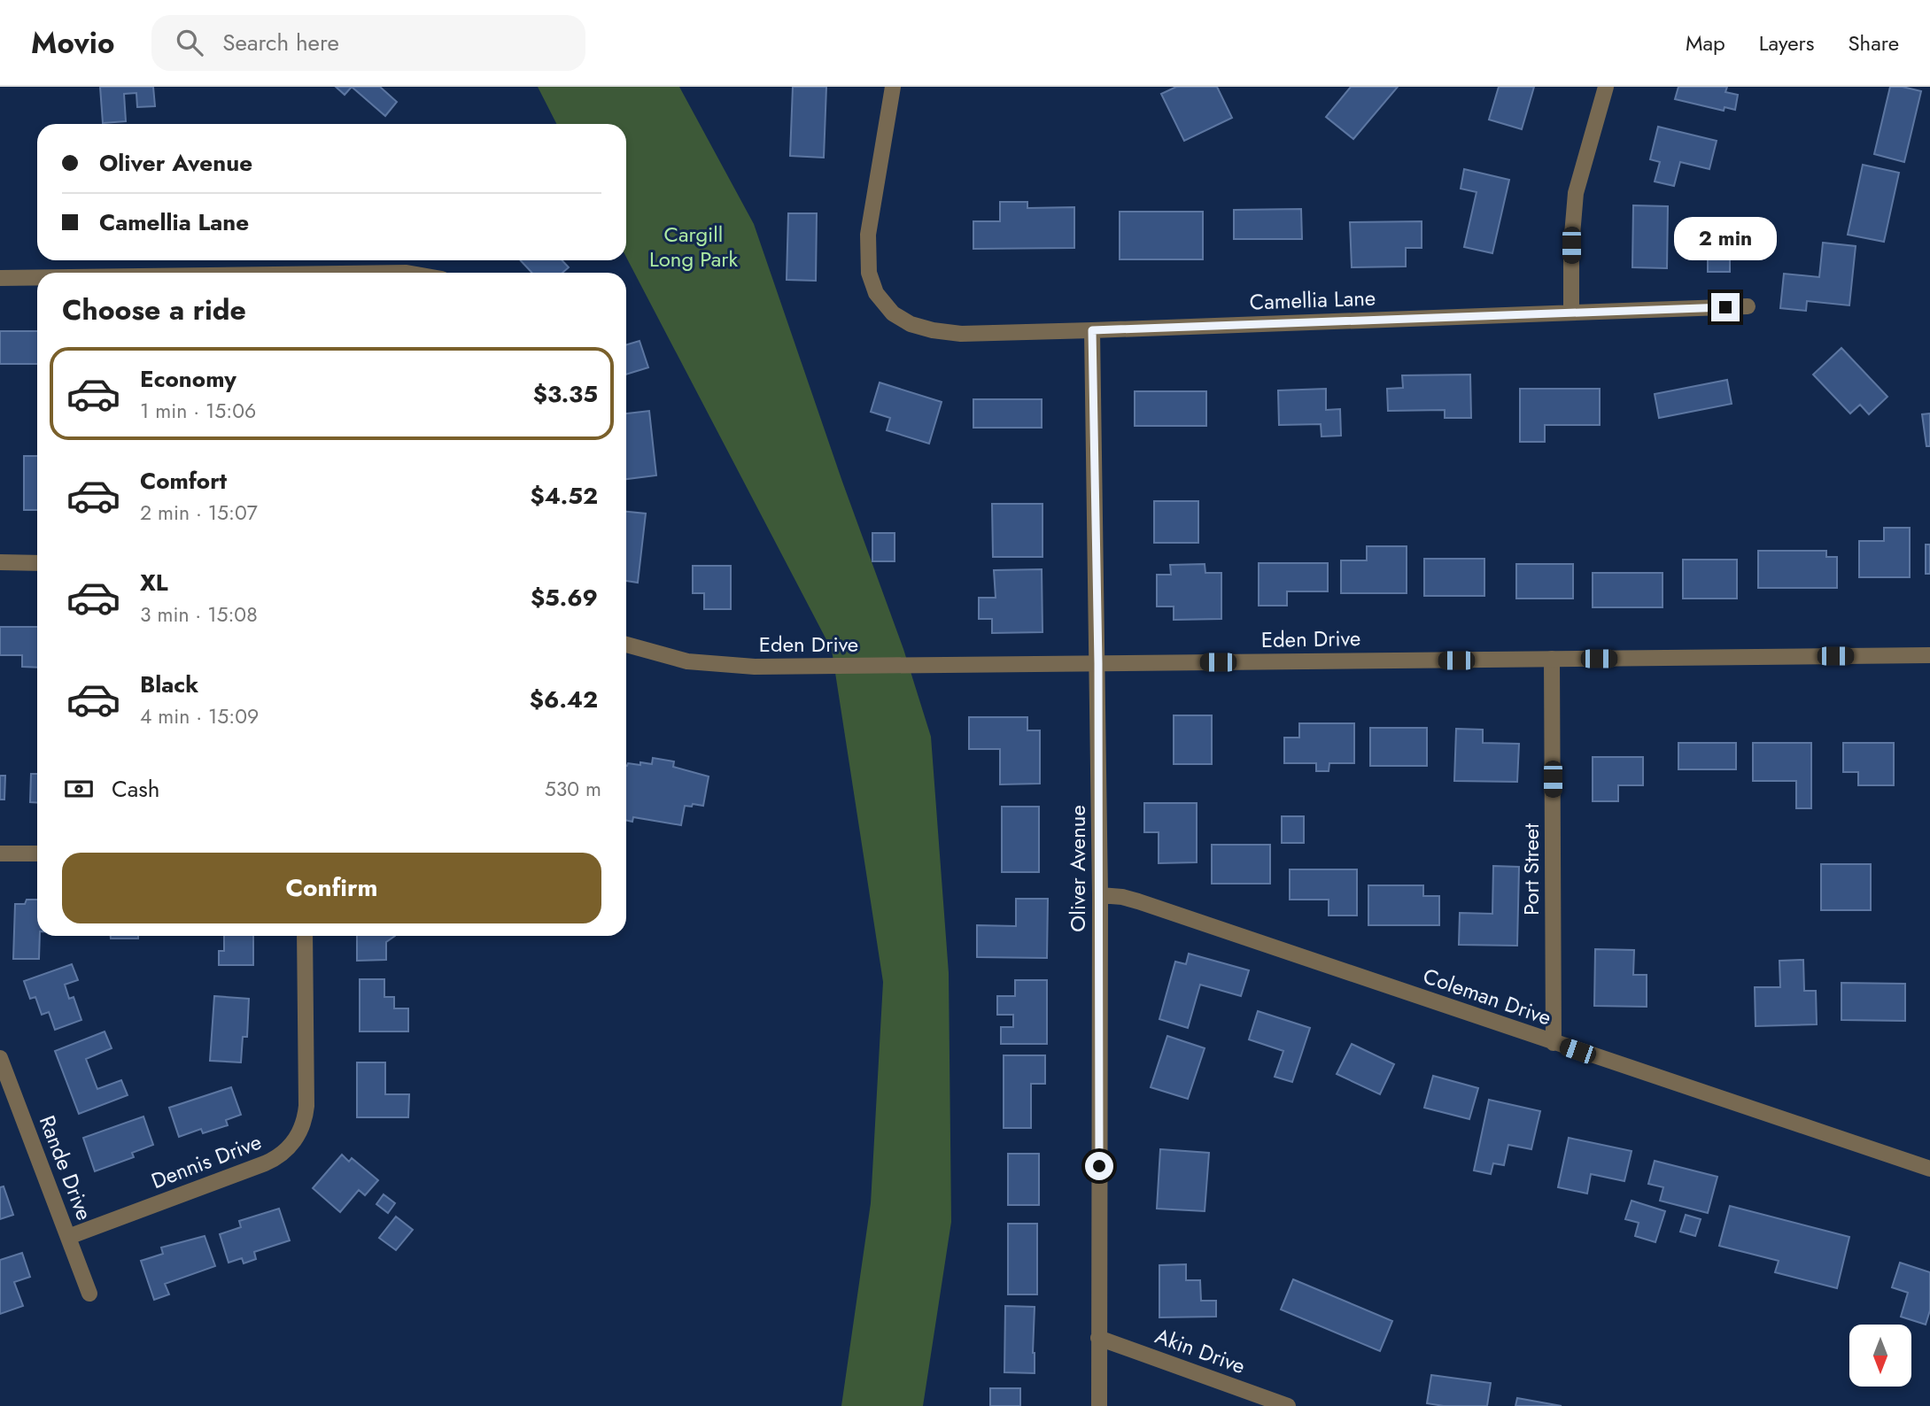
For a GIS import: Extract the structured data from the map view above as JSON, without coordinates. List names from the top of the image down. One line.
{"streets":{"street":["Camellia Lane","Eden Drive","Oliver Avenue","Port Street","Coleman Drive","Dennis Drive","Rande Drive","Akin Drive"]},"crossings":[["Camellia Lane","Oliver Avenue"],["Eden Drive","Oliver Avenue"],["Eden Drive","Port Street"],["Oliver Avenue","Coleman Drive"],["Oliver Avenue","Akin Drive"],["Port Street","Coleman Drive"],["Dennis Drive","Rande Drive"]],"parks":["Cargill Long Park"],"north":"bottom","page":{"header":"Movio","search":"Search here","nav":["Map","Layers","Share"],"banner":["Oliver Avenue","Camellia Lane"],"bubble":"2 min","heading":"Choose a ride","list":[{"name":"Economy","note":"1 min · 15:06","value":"$3.35"},{"name":"Comfort","note":"2 min · 15:07","value":"$4.52"},{"name":"XL","note":"3 min · 15:08","value":"$5.69"},{"name":"Black","note":"4 min · 15:09","value":"$6.42"}],"pay":["Cash","530 m"],"buttons":"Confirm"}}
